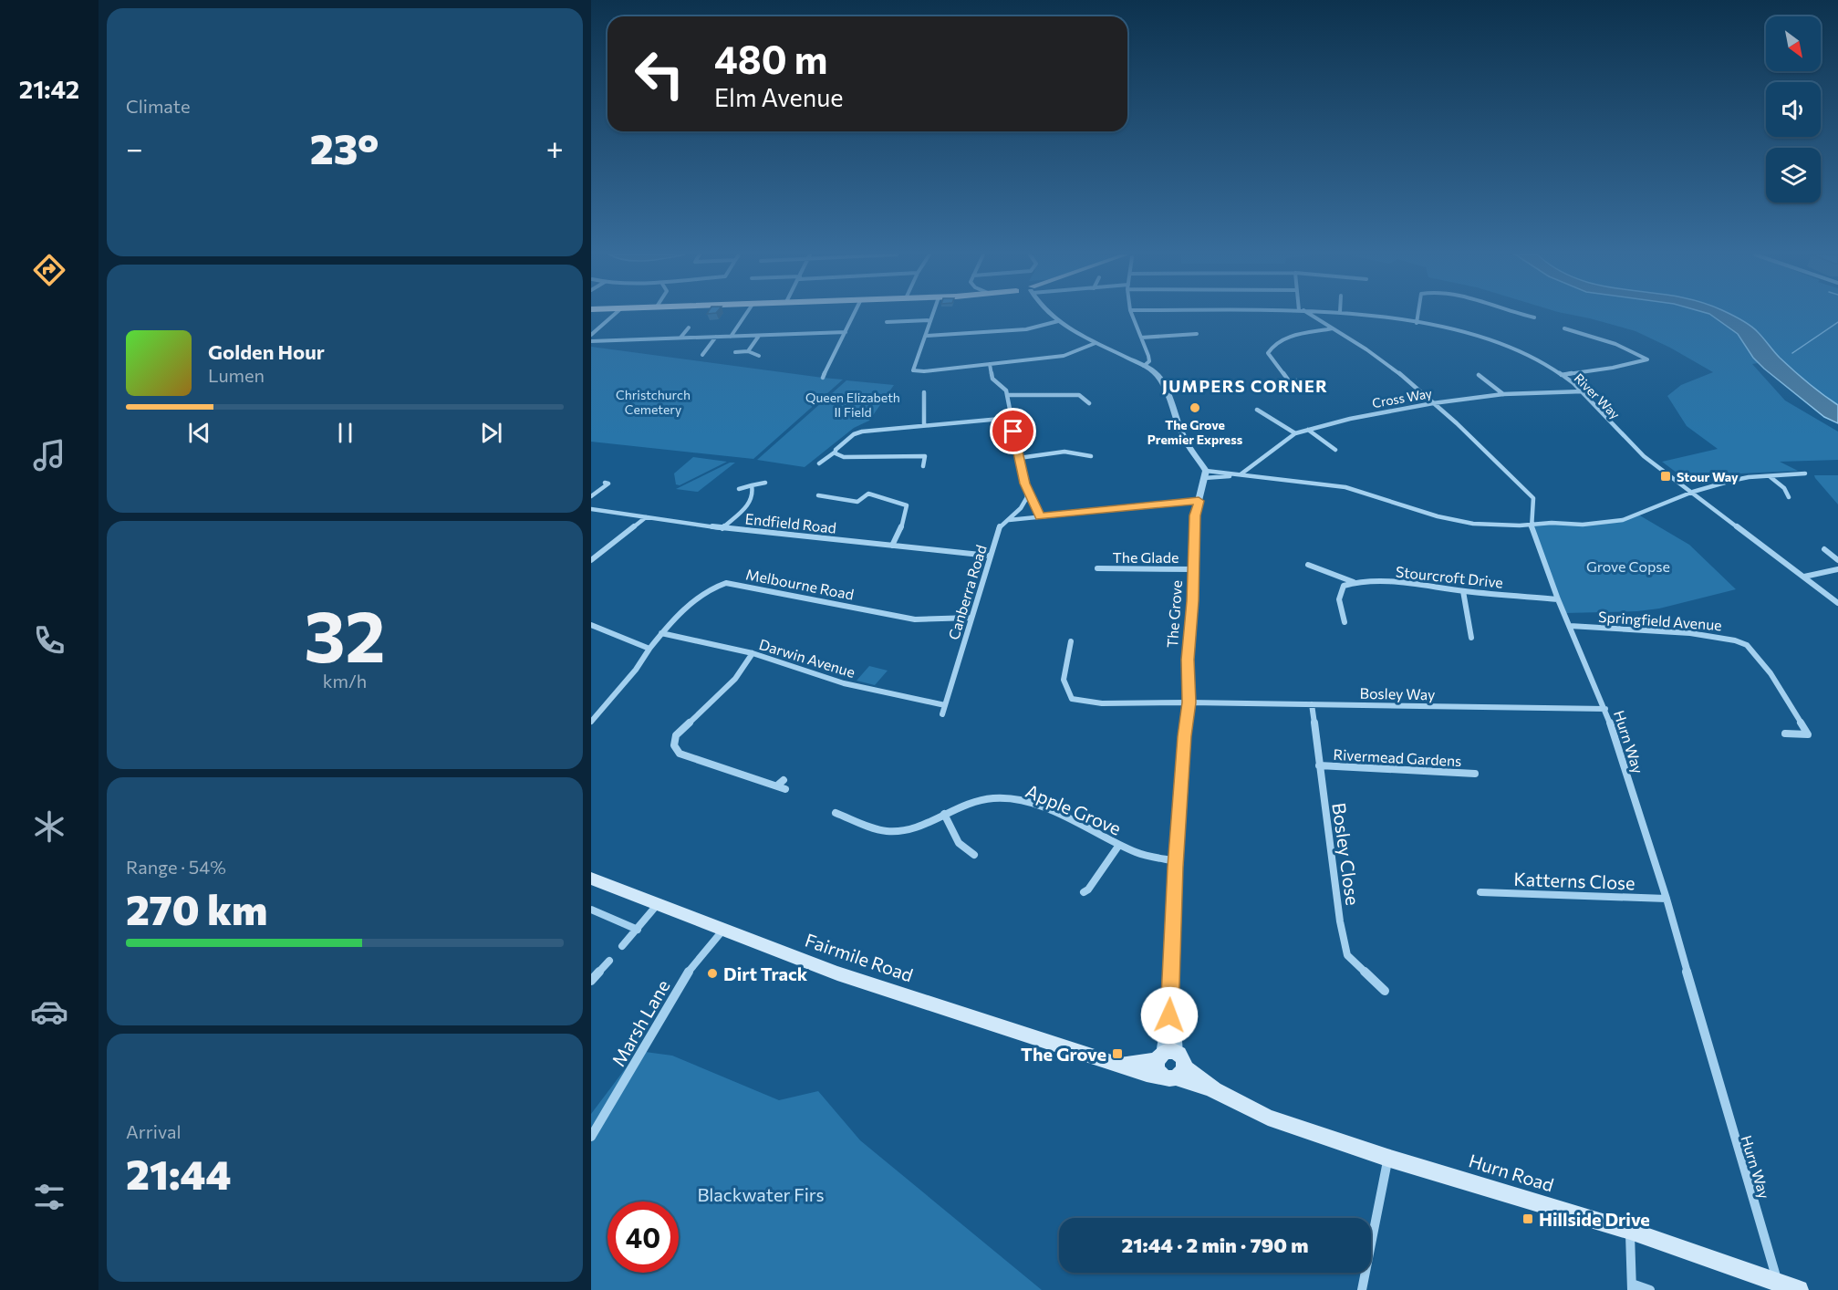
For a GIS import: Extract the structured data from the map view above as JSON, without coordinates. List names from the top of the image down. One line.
{"streets":{"main road":["Fairmile Road","Hurn Road"],"street":["River Way","Cross Way","Endfield Road","The Glade","Stourcroft Drive","Melbourne Road","Canberra Road","The Grove","Springfield Avenue","Darwin Avenue","Bosley Way","Hurn Way","Rivermead Gardens","Apple Grove","Bosley Close","Katterns Close","Marsh Lane"]},"crossings":[["River Way","Cross Way"],["Cross Way","Hurn Way"],["Endfield Road","Canberra Road"],["The Glade","The Grove"],["Stourcroft Drive","Hurn Way"],["Melbourne Road","Canberra Road"],["Melbourne Road","Darwin Avenue"],["Canberra Road","Darwin Avenue"],["The Grove","Bosley Way"],["The Grove","Apple Grove"],["The Grove","Fairmile Road"],["Springfield Avenue","Hurn Way"],["Bosley Way","Hurn Way"],["Bosley Way","Bosley Close"],["Hurn Way","Katterns Close"],["Hurn Way","Hurn Road"],["Rivermead Gardens","Bosley Close"],["Fairmile Road","Marsh Lane"],["Fairmile Road","Hurn Road"]],"districts":["JUMPERS CORNER"],"parks":["Christchurch Cemetery","Queen Elizabeth II Field","Grove Copse","Blackwater Firs"],"places":{"other":["The Grove Premier Express","Dirt Track"],"transit":["Stour Way","The Grove","Hillside Drive"]},"north":"bottom right","page":{"tabs":"21:42","tile":["Climate",["32","km/h"],["Range · 54%","270 km"],["Arrival","21:44"]],"turn":["480 m","Elm Avenue"],"heat":["−","23°","+"],"song":["Golden Hour","Lumen"],"limit":"40","trip":"21:44 · 2 min · 790 m"}}
